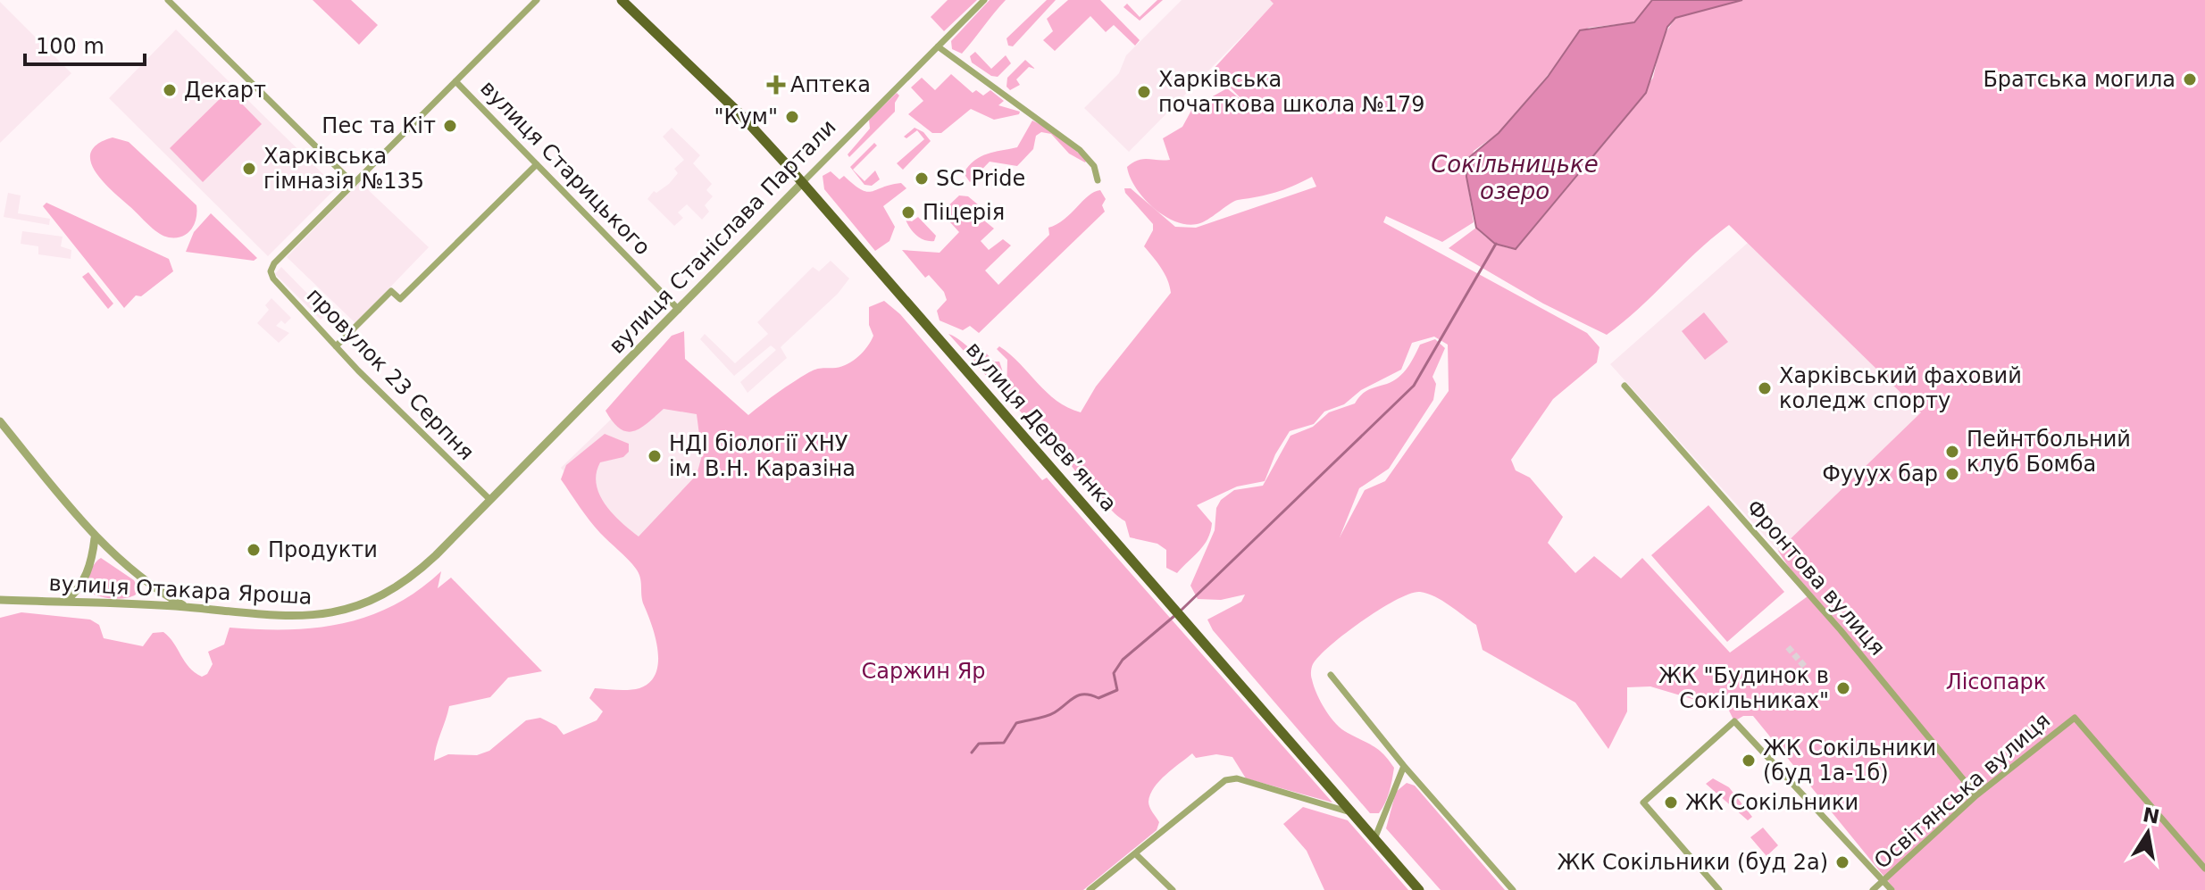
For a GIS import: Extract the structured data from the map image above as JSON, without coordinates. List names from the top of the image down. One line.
{"streets":{"main road":["вулиця Дерев’янка"],"street":["вулиця Старицького","вулиця Станіслава Партали","провулок 23 Серпня","Фронтова вулиця","вулиця Отакара Яроша","Освітянська вулиця"]},"crossings":[["вулиця Старицького","вулиця Станіслава Партали"],["вулиця Станіслава Партали","провулок 23 Серпня"],["вулиця Станіслава Партали","вулиця Дерев’янка"],["вулиця Станіслава Партали","вулиця Отакара Яроша"],["провулок 23 Серпня","вулиця Отакара Яроша"],["Фронтова вулиця","Освітянська вулиця"]],"water":["Сокільницьке озеро"],"parks":["Саржин Яр","Лісопарк"],"places":{"other":["Братська могила","Декарт","Харківська початкова школа №179","\"Кум\"","Пес та Кіт","Харківська гімназія №135","SC Pride","Піцерія","Харківський фаховий коледж спорту","Пейнтбольний клуб Бомба","НДІ біології ХНУ ім. В.Н. Каразіна","Фууух бар","Продукти","ЖК \"Будинок в Сокільниках\"","ЖК Сокільники (буд 1а-1б)","ЖК Сокільники","ЖК Сокільники (буд 2а)"],"health":["Аптека"]},"scale_bar":"100 m","north":"top"}
